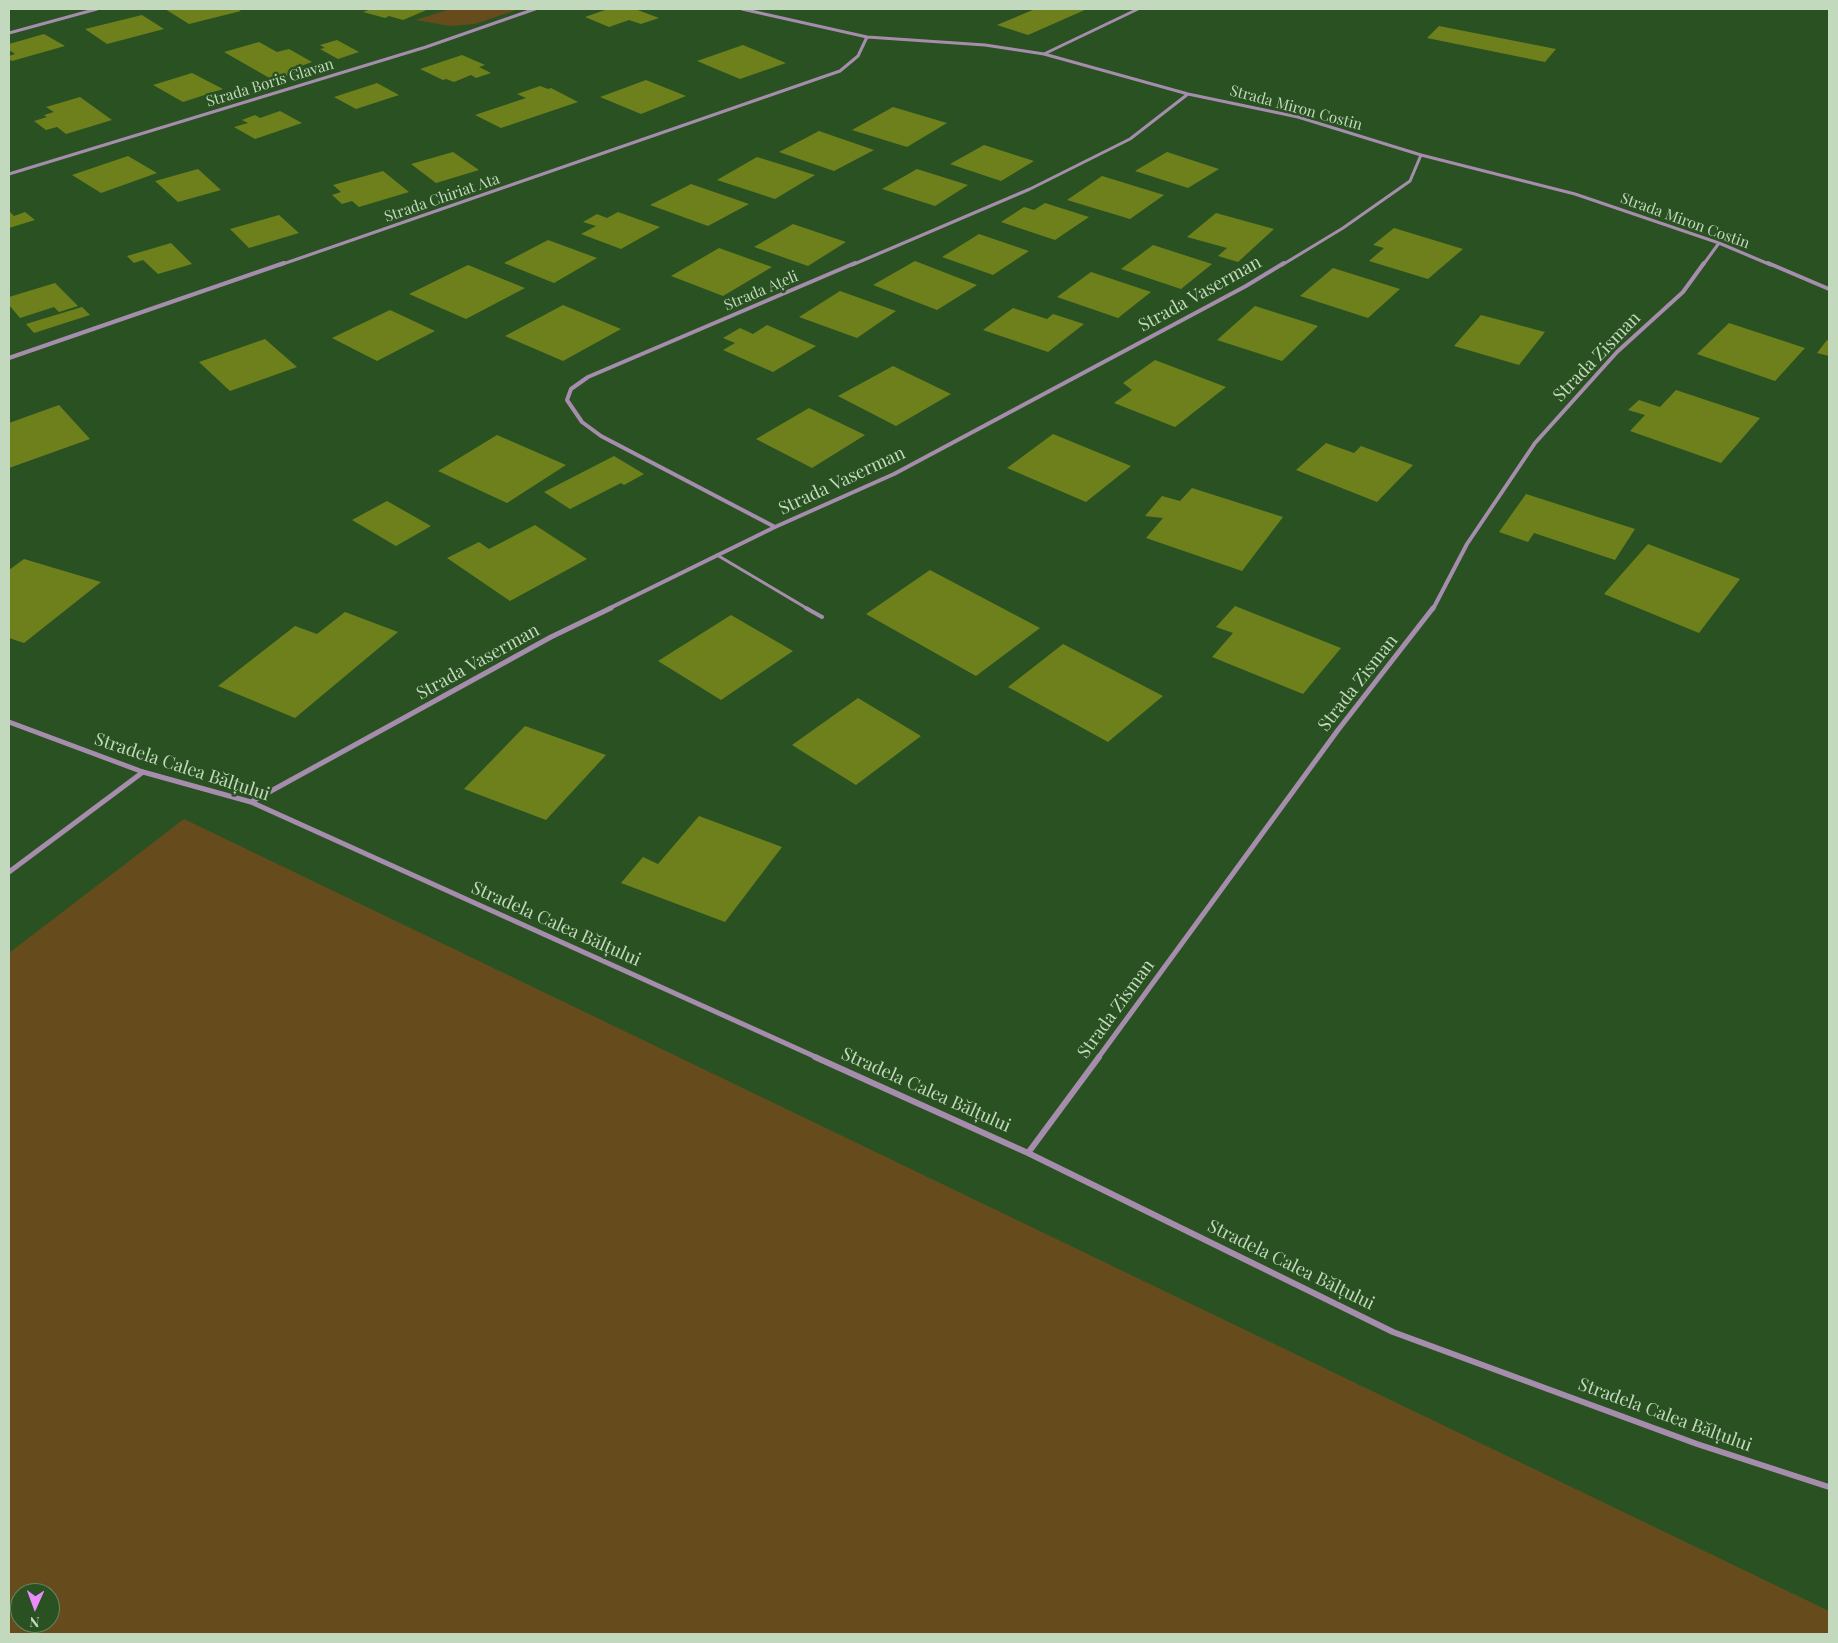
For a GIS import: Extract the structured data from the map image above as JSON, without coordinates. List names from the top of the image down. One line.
{"streets":{"street":["Strada Boris Glavan","Strada Miron Costin","Strada Chiriat Ata","Strada Ațeli","Strada Vaserman","Strada Zisman","Stradela Calea Bălțului"]},"crossings":[["Strada Miron Costin","Strada Chiriat Ata"],["Strada Miron Costin","Strada Ațeli"],["Strada Miron Costin","Strada Vaserman"],["Strada Miron Costin","Strada Zisman"],["Strada Ațeli","Strada Vaserman"],["Strada Vaserman","Stradela Calea Bălțului"],["Strada Zisman","Stradela Calea Bălțului"]],"north":"bottom"}
